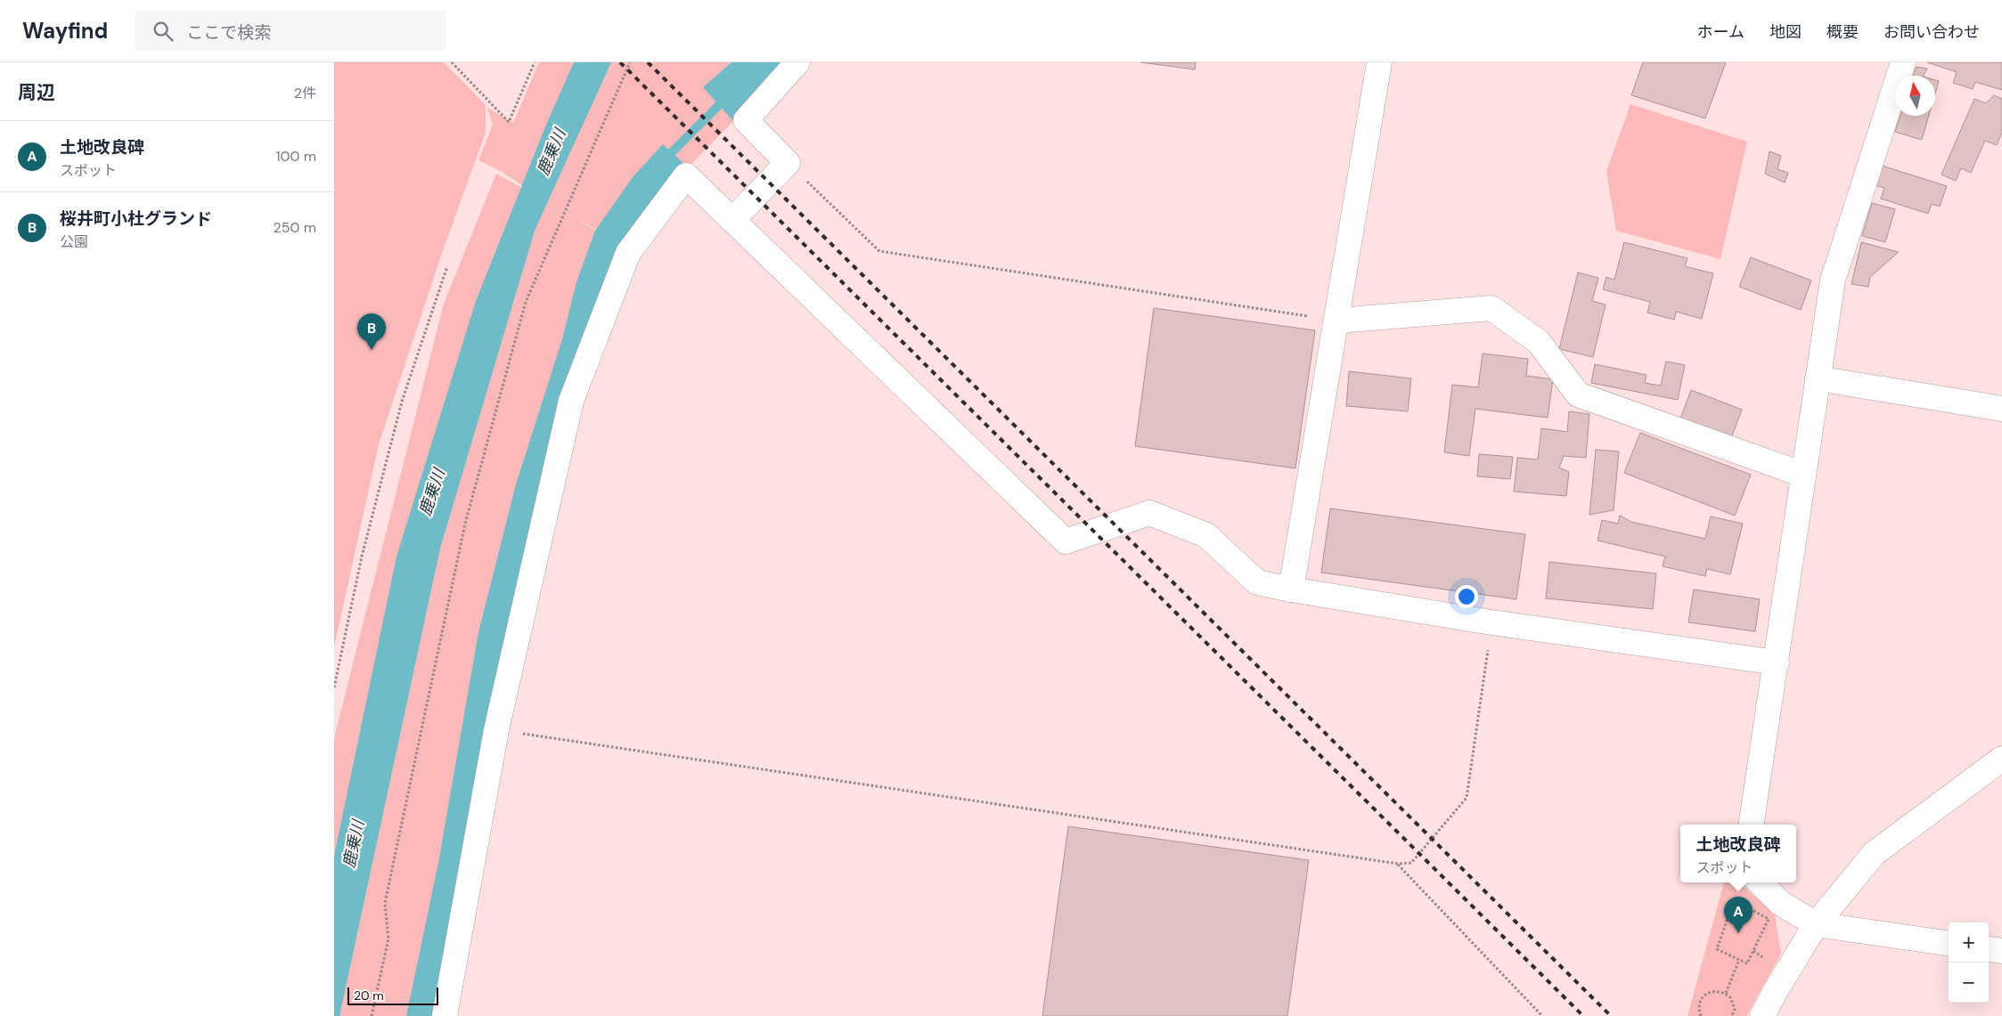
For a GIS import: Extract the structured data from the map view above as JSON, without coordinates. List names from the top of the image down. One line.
{"water":["鹿乗川"],"scale_bar":"20 m","north":"top","page":{"header":"Wayfind","search":"ここで検索","nav":["ホーム","地図","概要","お問い合わせ"],"heading":["周辺","2件"],"list":[{"mark":"A","name":"土地改良碑","note":"スポット","value":"100 m"},{"mark":"B","name":"桜井町小杜グランド","note":"公園","value":"250 m"}],"pins":["B","A"],"popup":["土地改良碑","スポット"],"map_buttons":["+","−"],"scale":"20 m"}}
